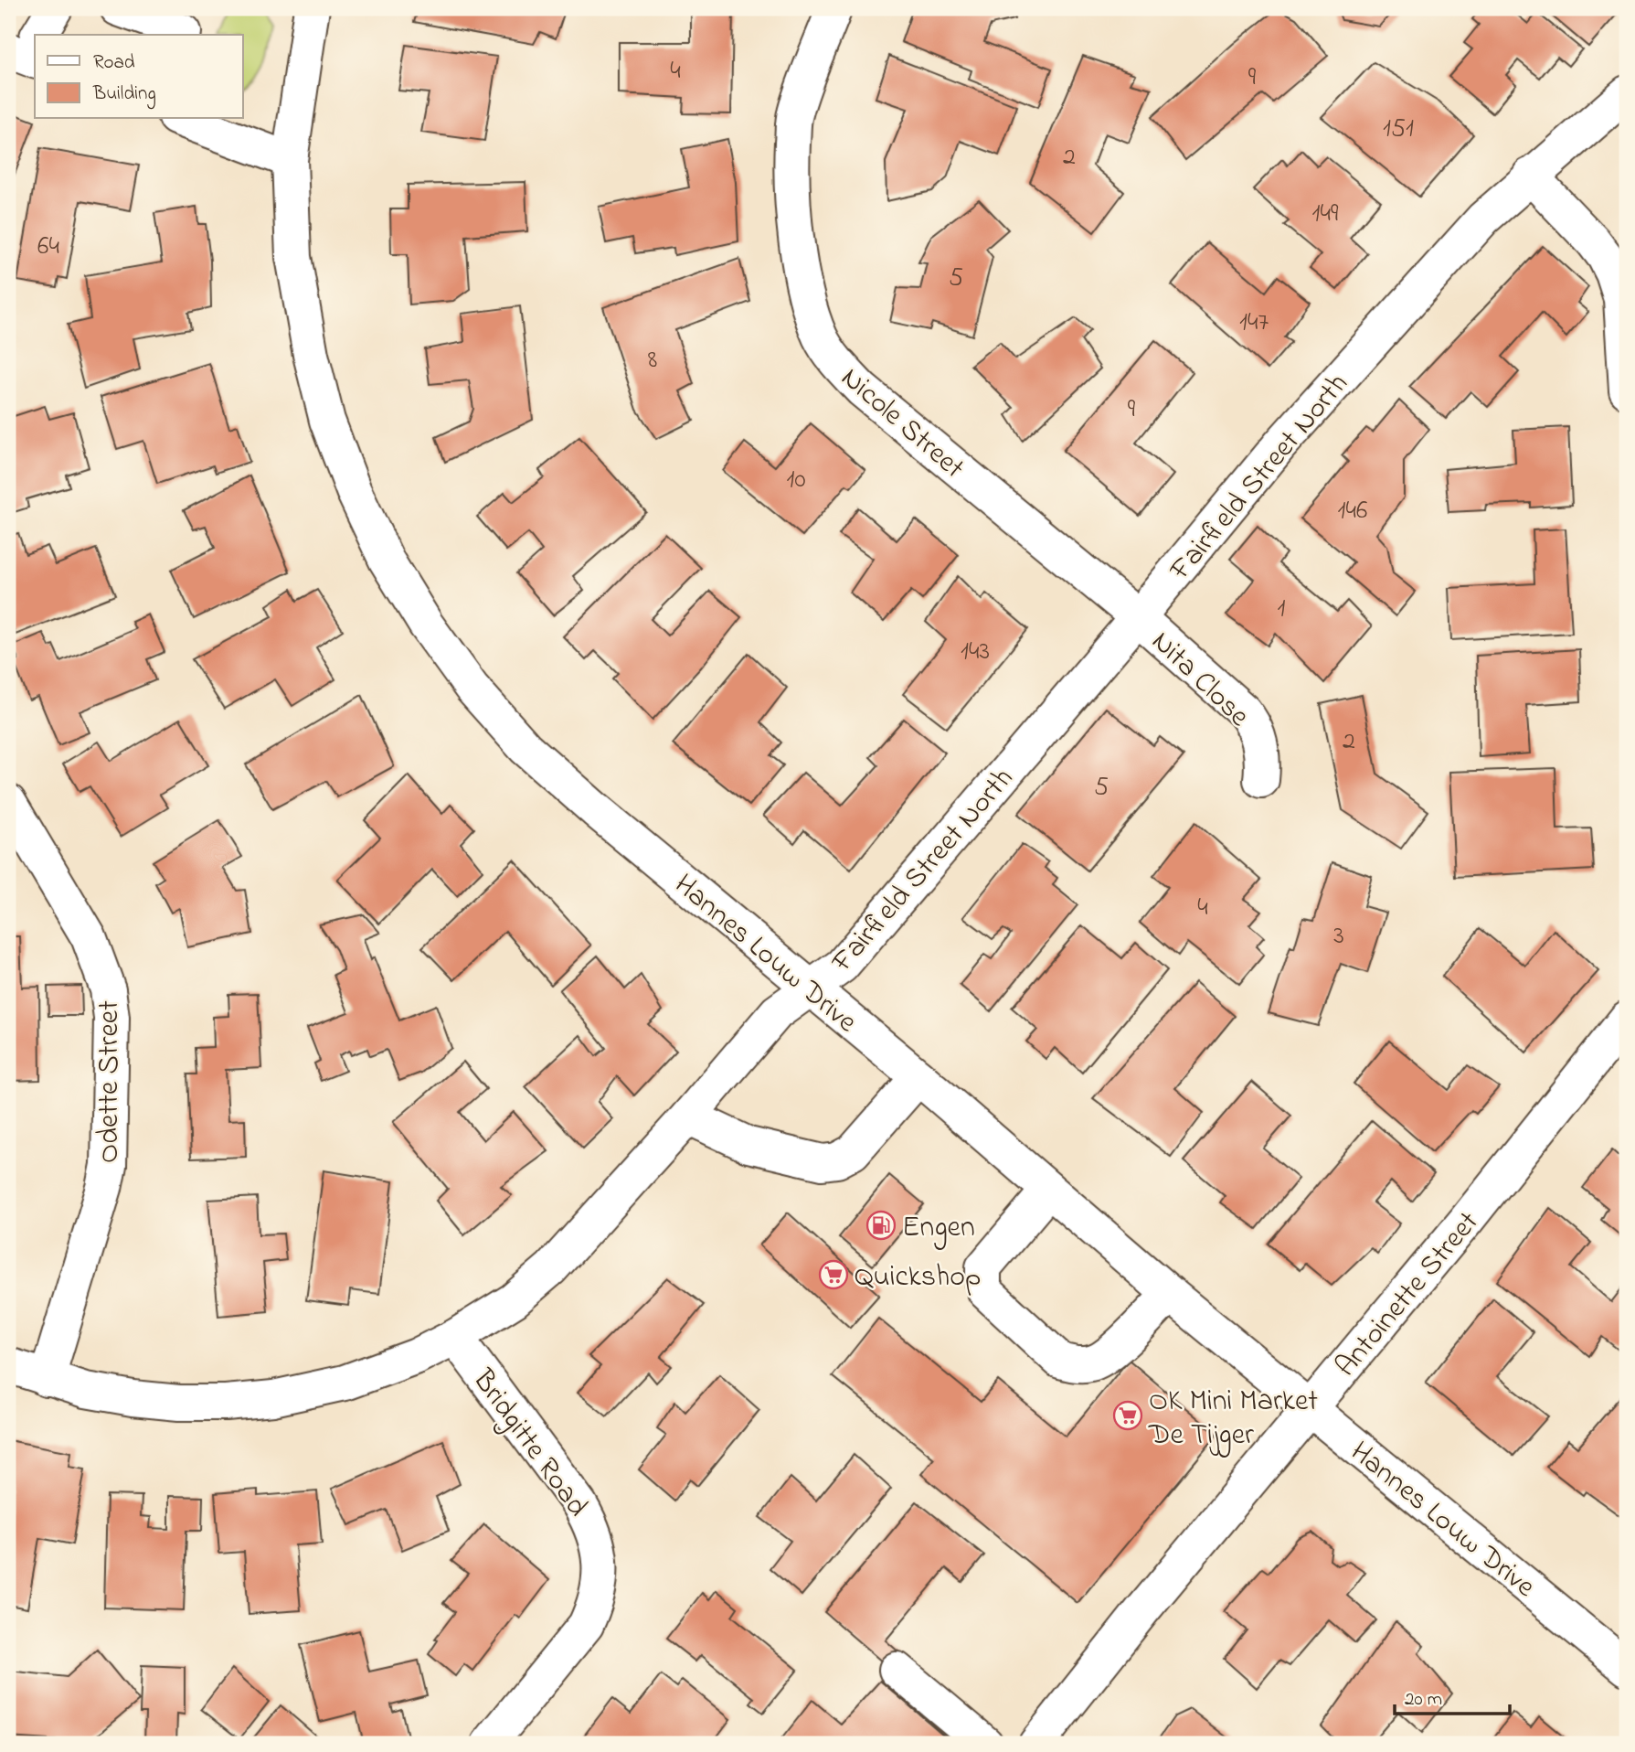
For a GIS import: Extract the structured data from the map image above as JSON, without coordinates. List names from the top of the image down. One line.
{"streets":{"street":["Nicole Street","Fairfield Street North","Nita Close","Hannes Louw Drive","Odette Street","Antoinette Street","Bridgitte Road"]},"crossings":[["Nicole Street","Fairfield Street North"],["Nicole Street","Nita Close"],["Fairfield Street North","Nita Close"],["Fairfield Street North","Hannes Louw Drive"],["Fairfield Street North","Odette Street"],["Fairfield Street North","Bridgitte Road"],["Hannes Louw Drive","Antoinette Street"]],"places":{"fuel station":["Engen"],"supermarket":["Quickshop","OK Mini Market De Tijger"]},"house_numbers":["4","9","151","2","149","64","5","147","8","9","10","146","1","143","2","5","4","3"],"legend":["Road","Building"],"scale_bar":"20 m"}
